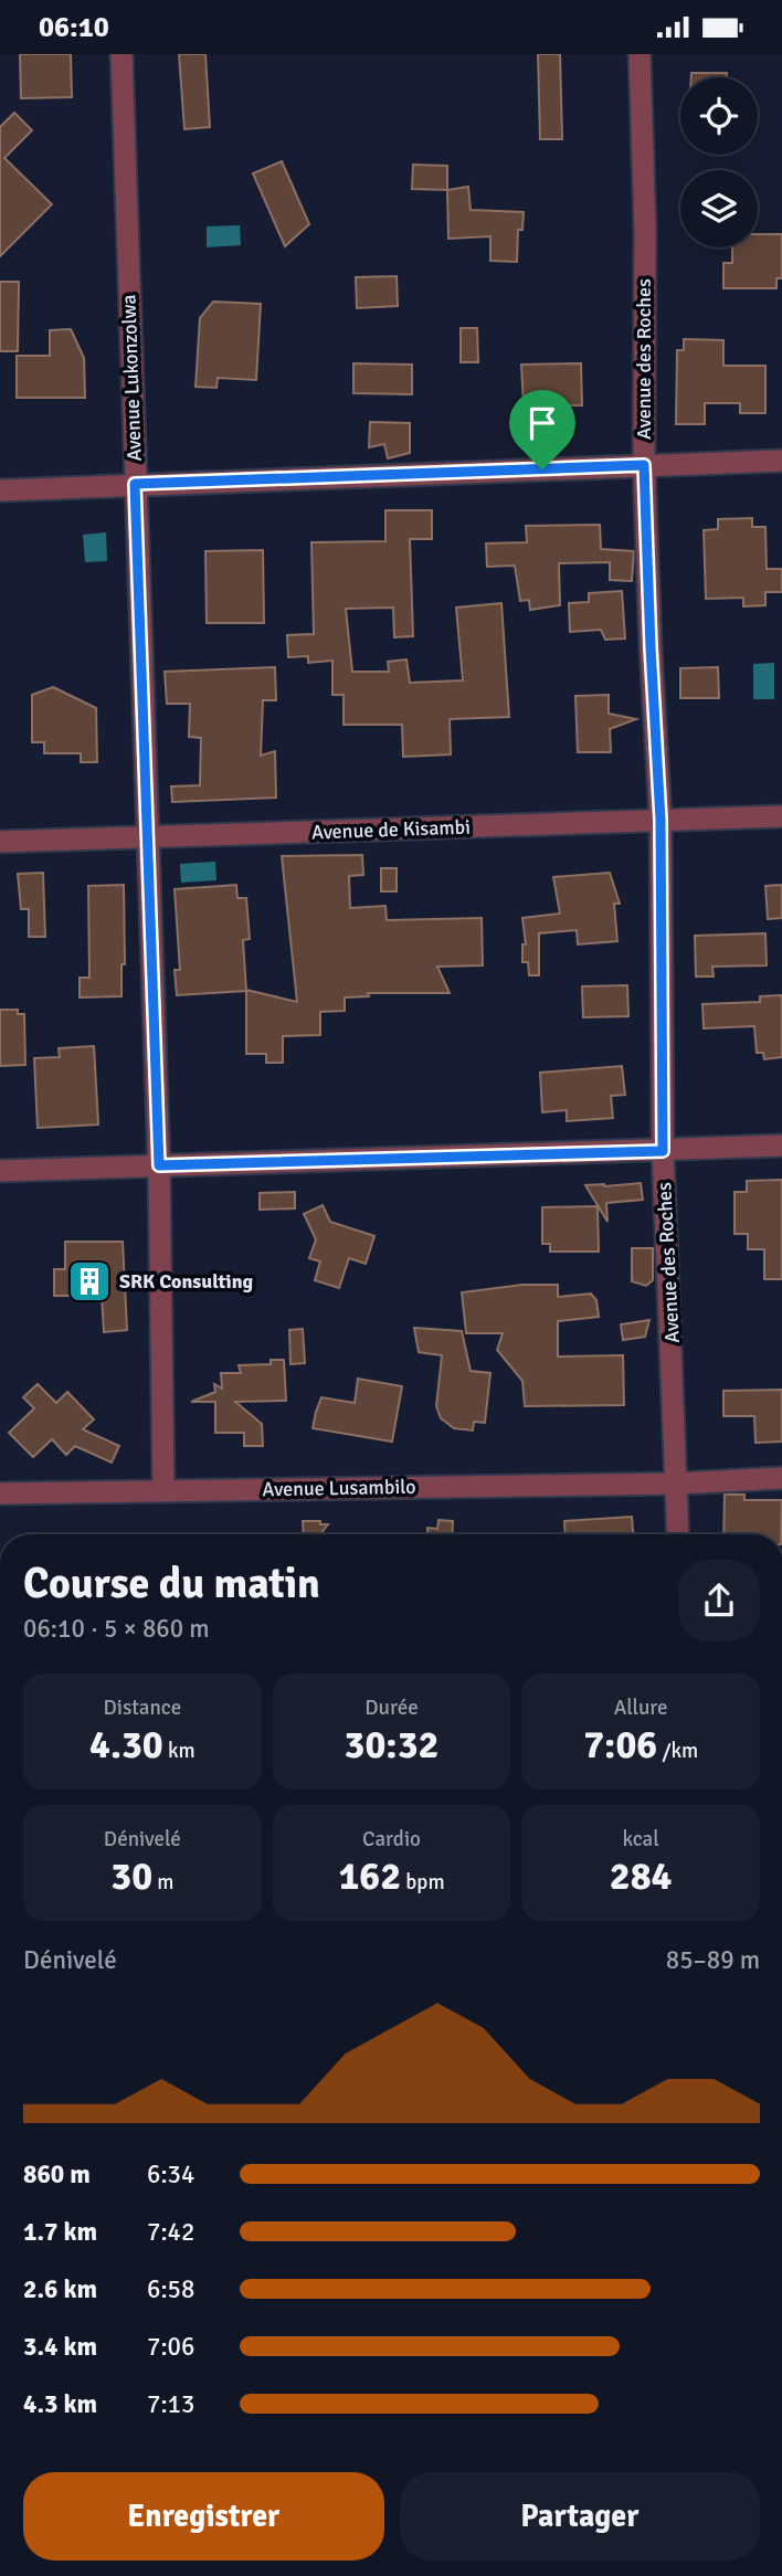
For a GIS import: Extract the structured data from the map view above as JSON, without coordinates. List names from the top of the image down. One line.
{"streets":{"street":["Avenue des Roches","Avenue Lukonzolwa","Avenue de Kisambi","Avenue Lusambilo"]},"crossings":[["Avenue des Roches","Avenue de Kisambi"],["Avenue des Roches","Avenue Lusambilo"],["Avenue Lukonzolwa","Avenue de Kisambi"],["Avenue Lukonzolwa","Avenue Lusambilo"]],"places":{"building":["SRK Consulting"]},"page":{"status":"06:10","heading":["Course du matin","06:10 · 5 × 860 m"],"stats":[["Distance","4.30 km"],["Durée","30:32"],["Allure","7:06 /km"],["Dénivelé","30 m"],["Cardio","162 bpm"],["kcal","284"]],"chart":["Dénivelé","85–89 m"],"list":[{"name":"860 m","note":"6:34"},{"name":"1.7 km","note":"7:42"},{"name":"2.6 km","note":"6:58"},{"name":"3.4 km","note":"7:06"},{"name":"4.3 km","note":"7:13"}],"buttons":["Enregistrer","Partager"]}}
